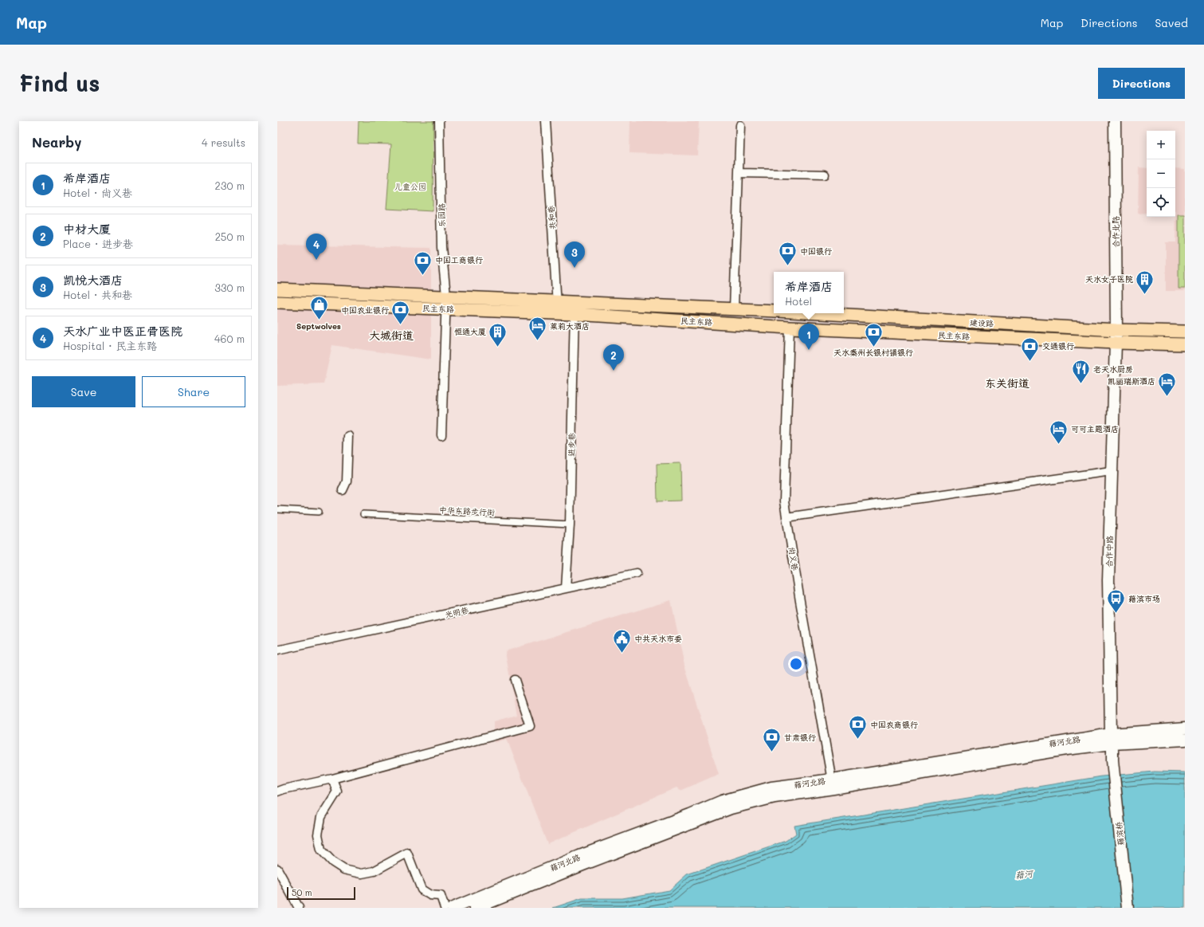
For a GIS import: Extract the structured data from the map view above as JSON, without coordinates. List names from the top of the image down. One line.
{"streets":{"main road":["合作北路","民主东路","建设路","合作中路","藉河北路","藉滨桥"],"street":["乐园路","共和巷","进步巷","中华东路步行街","尚义巷","光明巷"]},"crossings":[["乐园路","民主东路"],["共和巷","民主东路"],["合作北路","民主东路"],["合作北路","建设路"],["合作北路","合作中路"],["民主东路","建设路"],["民主东路","进步巷"],["民主东路","合作中路"],["民主东路","尚义巷"],["进步巷","中华东路步行街"],["进步巷","光明巷"],["合作中路","藉河北路"],["合作中路","藉滨桥"],["尚义巷","藉河北路"]],"districts":["大城街道","东关街道"],"water":["藉河"],"parks":["儿童公园"],"places":{"bank":["中国银行","中国工商银行","中国农业银行","天水秦州长银村镇银行","交通银行","中国农商银行","甘肃银行"],"building":["天水女子医院","恒通大厦"],"shop":["Septwolves"],"hotel":["莱莉大酒店","凯丽瑞斯酒店","可可主题酒店"],"restaurant":["老天水厨房"],"bus stop":["藉滨市场"],"public building":["中共天水市委"]},"scale_bar":"50 m","page":{"header":"Map","nav":["Map","Directions","Saved"],"buttons":["Directions",["Save","Share"]],"title":"Find us","heading":["Nearby","4 results"],"map_buttons":["+","−"],"list":[{"mark":"1","name":"希岸酒店","note":"Hotel · 尚义巷","value":"230 m"},{"mark":"2","name":"中材大厦","note":"Place · 进步巷","value":"250 m"},{"mark":"3","name":"凯悦大酒店","note":"Hotel · 共和巷","value":"330 m"},{"mark":"4","name":"天水广业中医正骨医院","note":"Hospital · 民主东路","value":"460 m"}],"pins":["4","3","1","2"],"popup":["希岸酒店","Hotel"],"scale":"50 m"}}
